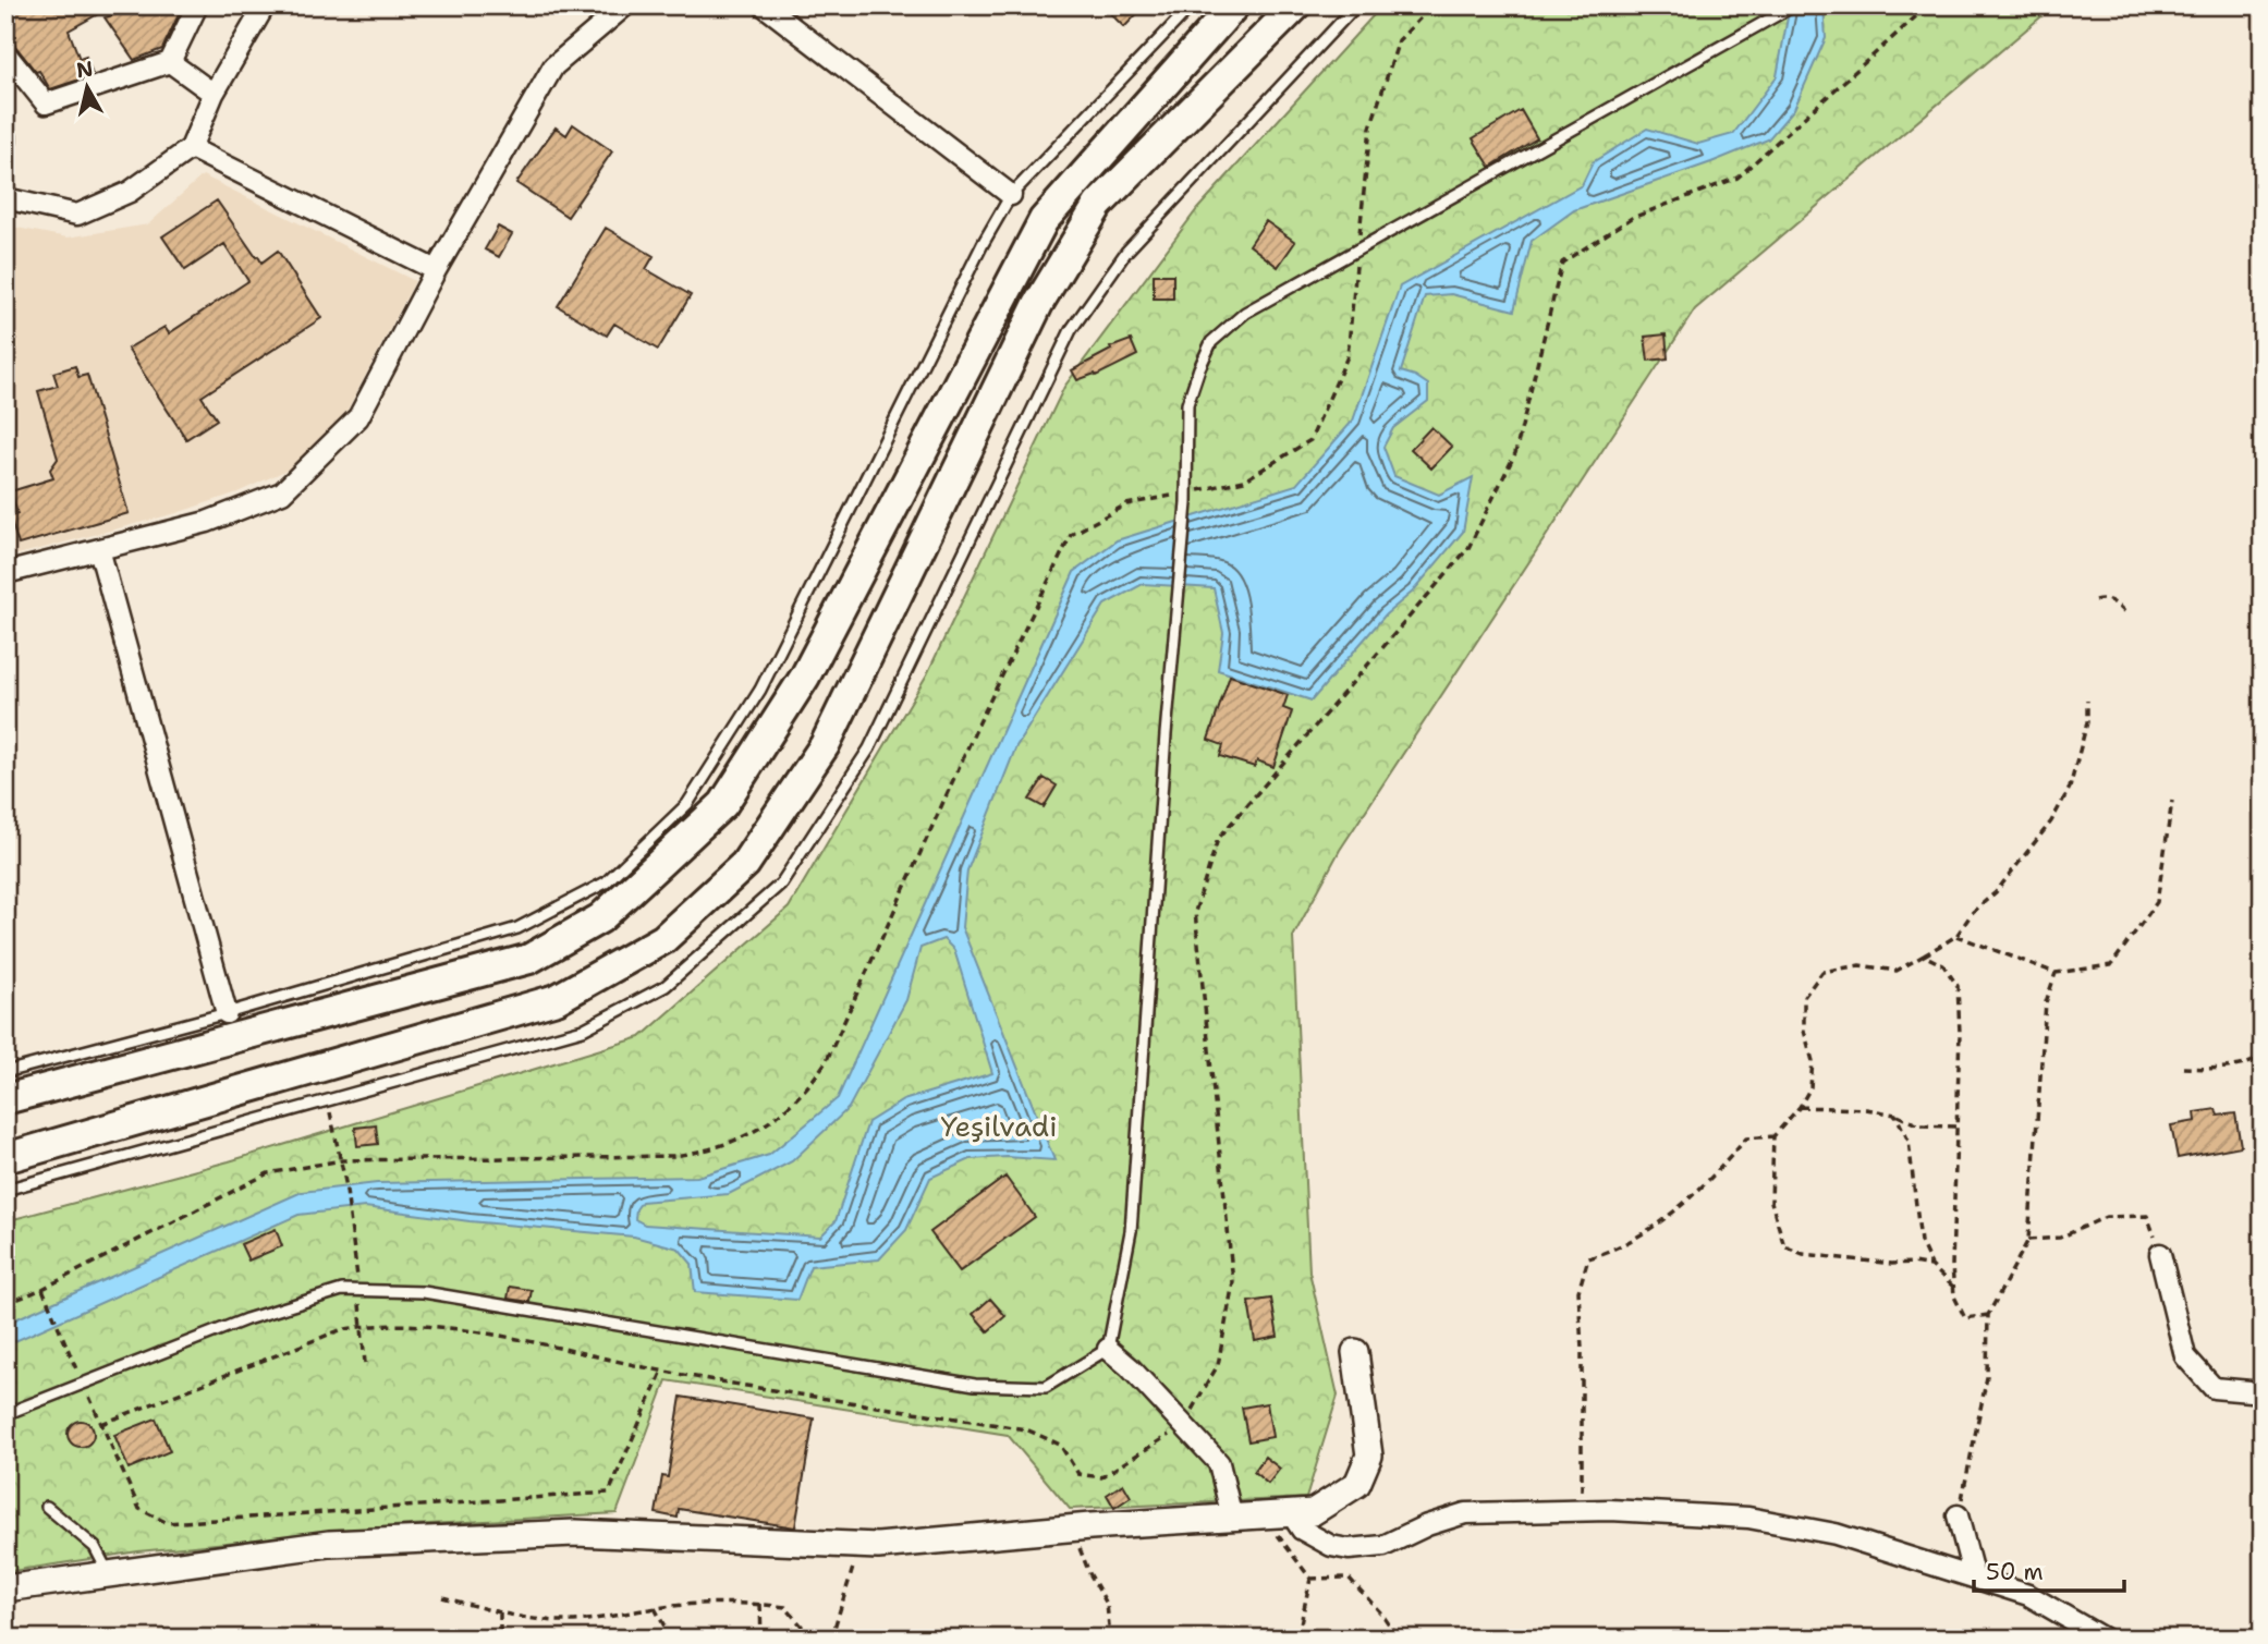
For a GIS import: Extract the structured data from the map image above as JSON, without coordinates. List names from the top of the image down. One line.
{"parks":["Yeşilvadi"],"scale_bar":"50 m","north":"top"}
